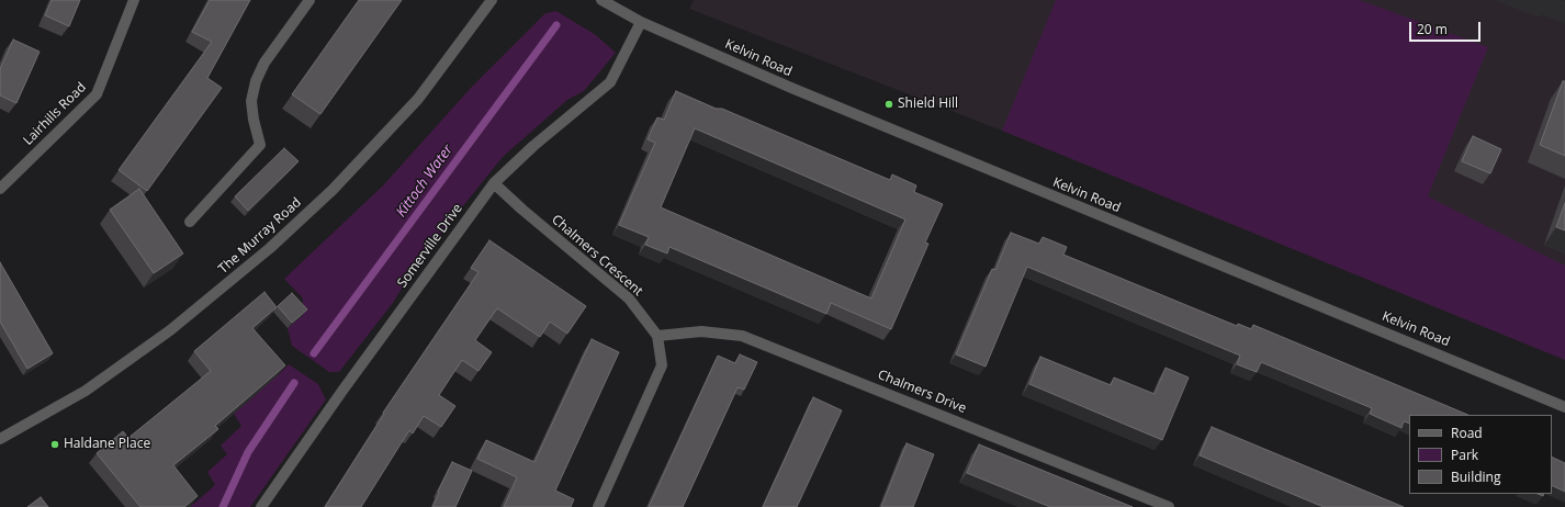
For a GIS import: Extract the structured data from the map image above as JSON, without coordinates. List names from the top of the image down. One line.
{"streets":{"street":["Kelvin Road","Lairhills Road","The Murray Road","Somerville Drive","Chalmers Crescent","Chalmers Drive"]},"crossings":[["Kelvin Road","Somerville Drive"],["Somerville Drive","Chalmers Crescent"],["Chalmers Crescent","Chalmers Drive"]],"water":["Kittoch Water"],"places":["Shield Hill","Haldane Place"],"legend":["Road","Park","Building"],"scale_bar":"20 m"}
